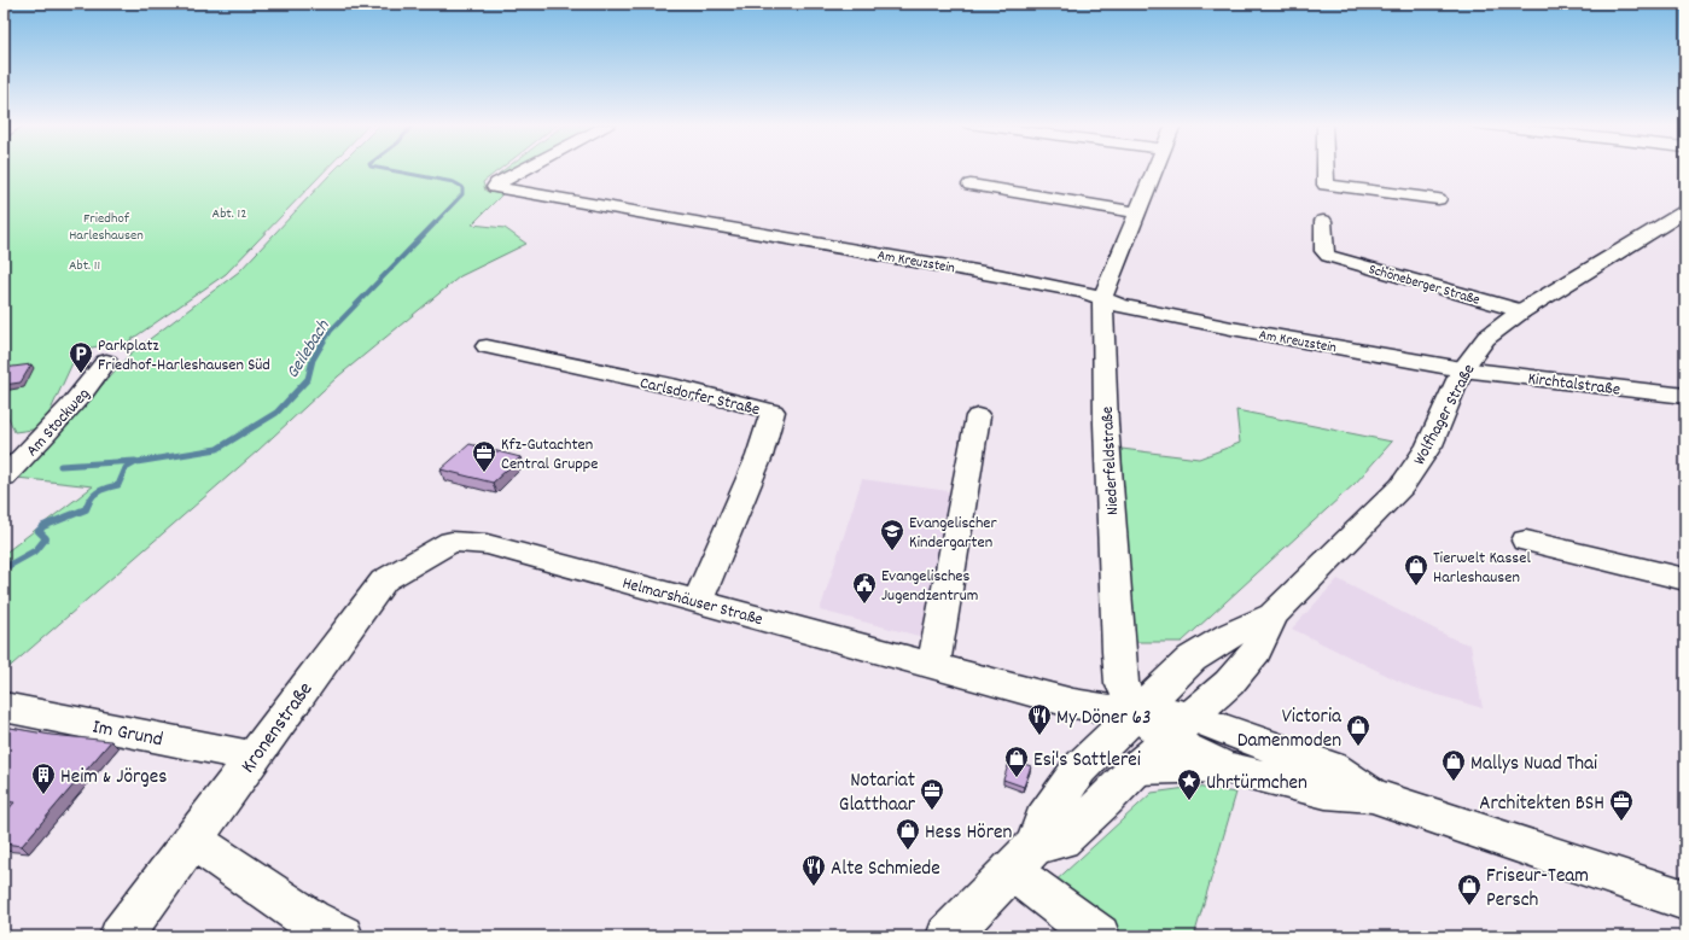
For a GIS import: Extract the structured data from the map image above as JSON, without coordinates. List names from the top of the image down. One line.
{"streets":{"street":["Am Kreuzstein","Schöneberger Straße","Kirchtalstraße","Carlsdorfer Straße","Wolfhager Straße","Am Stockweg","Niederfeldstraße","Helmarshäuser Straße","Kronenstraße","Im Grund"]},"crossings":[["Am Kreuzstein","Kirchtalstraße"],["Am Kreuzstein","Wolfhager Straße"],["Am Kreuzstein","Niederfeldstraße"],["Schöneberger Straße","Wolfhager Straße"],["Kirchtalstraße","Wolfhager Straße"],["Carlsdorfer Straße","Helmarshäuser Straße"],["Wolfhager Straße","Niederfeldstraße"],["Wolfhager Straße","Helmarshäuser Straße"],["Niederfeldstraße","Helmarshäuser Straße"],["Helmarshäuser Straße","Kronenstraße"],["Kronenstraße","Im Grund"]],"water":["Geilebach"],"parks":["Abt. 12","Friedhof Harleshausen","Abt. 11"],"places":{"parking":["Parkplatz Friedhof-Harleshausen Süd"],"office":["Kfz-Gutachten Central Gruppe","Notariat Glatthaar","Architekten BSH"],"school or university":["Evangelischer Kindergarten"],"shop":["Tierwelt Kassel Harleshausen","Victoria Damenmoden","Esi's Sattlerei","Mallys Nuad Thai","Hess Hören","Friseur-Team Persch"],"public building":["Evangelisches Jugendzentrum"],"restaurant":["My Döner 63","Alte Schmiede"],"building":["Heim & Jörges"],"place":["Uhrtürmchen"]}}
